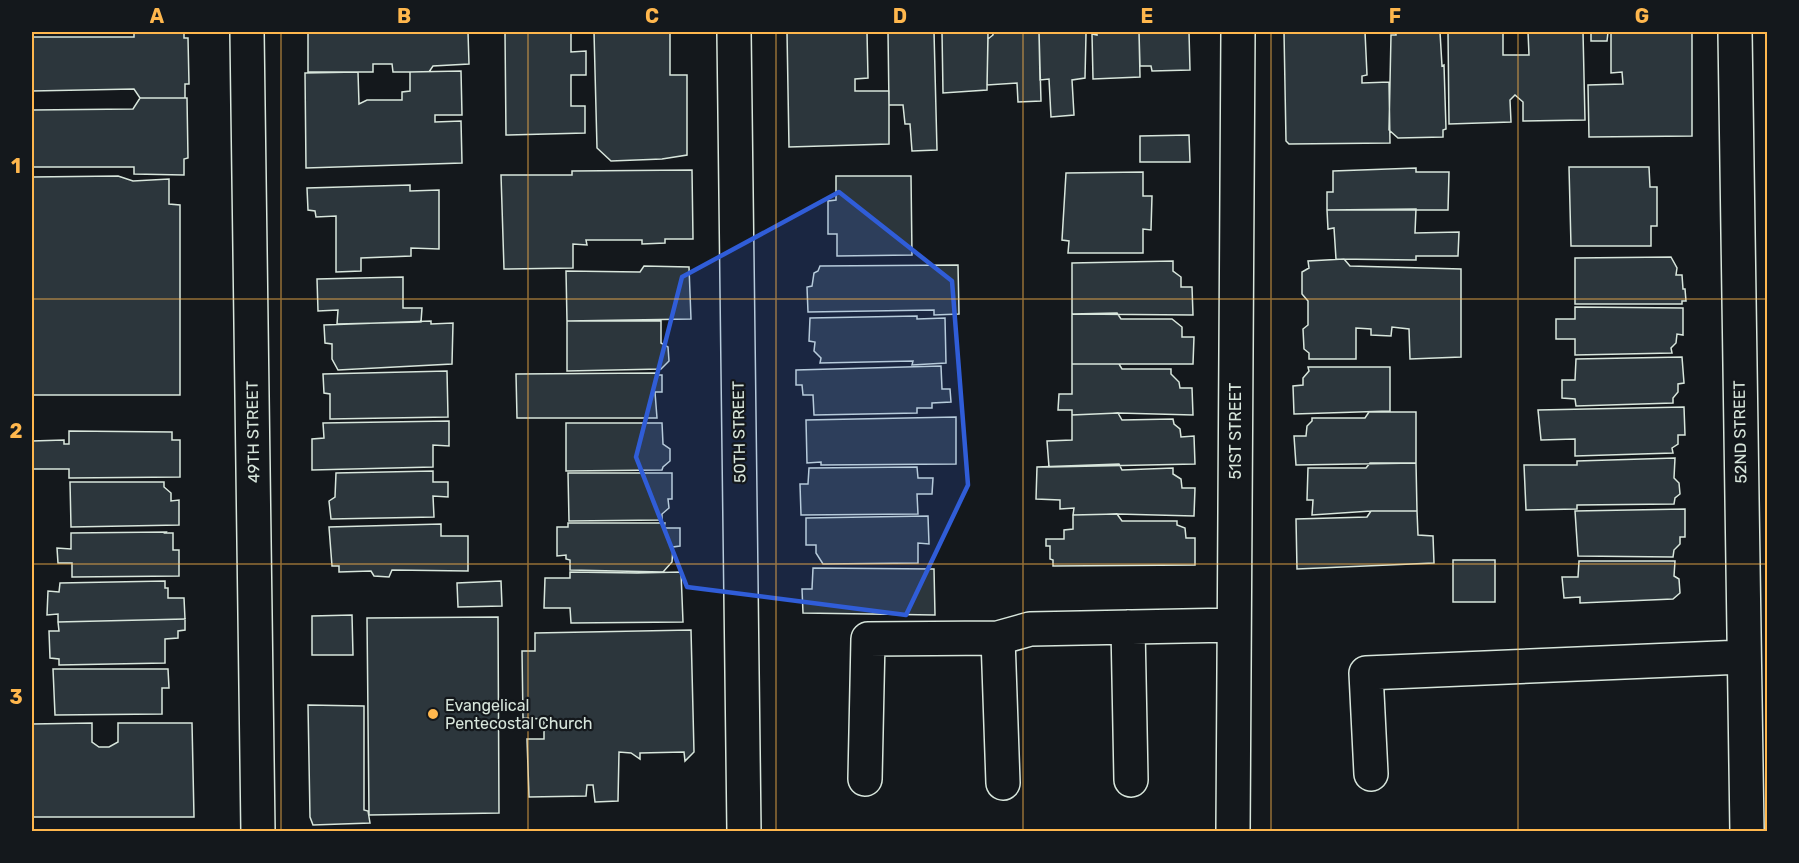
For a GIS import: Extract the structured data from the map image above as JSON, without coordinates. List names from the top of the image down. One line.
{"streets":{"street":["51ST STREET","49TH STREET","50TH STREET","52ND STREET"]},"places":["Evangelical Pentecostal Church"],"grid":{"columns":["A","B","C","D","E","F","G"],"rows":["1","2","3"]}}
